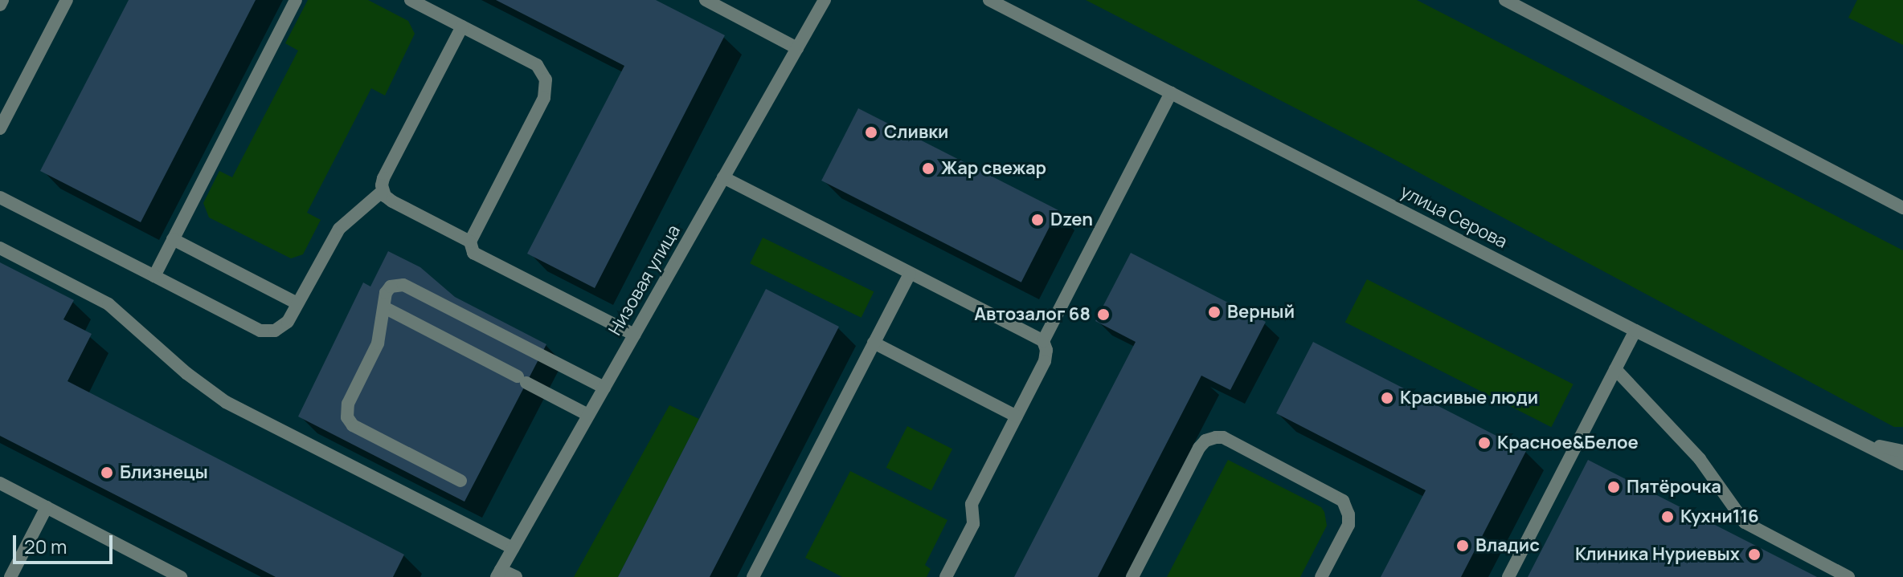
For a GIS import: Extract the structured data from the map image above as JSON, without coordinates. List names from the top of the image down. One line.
{"streets":{"street":["улица Серова","Низовая улица"]},"places":["Сливки","Жар свежар","Dzen","Верный","Автозалог 68","Красивые люди","Красное&Белое","Близнецы","Пятёрочка","Кухни116","Владис","Клиника Нуриевых"],"scale_bar":"20 m"}
